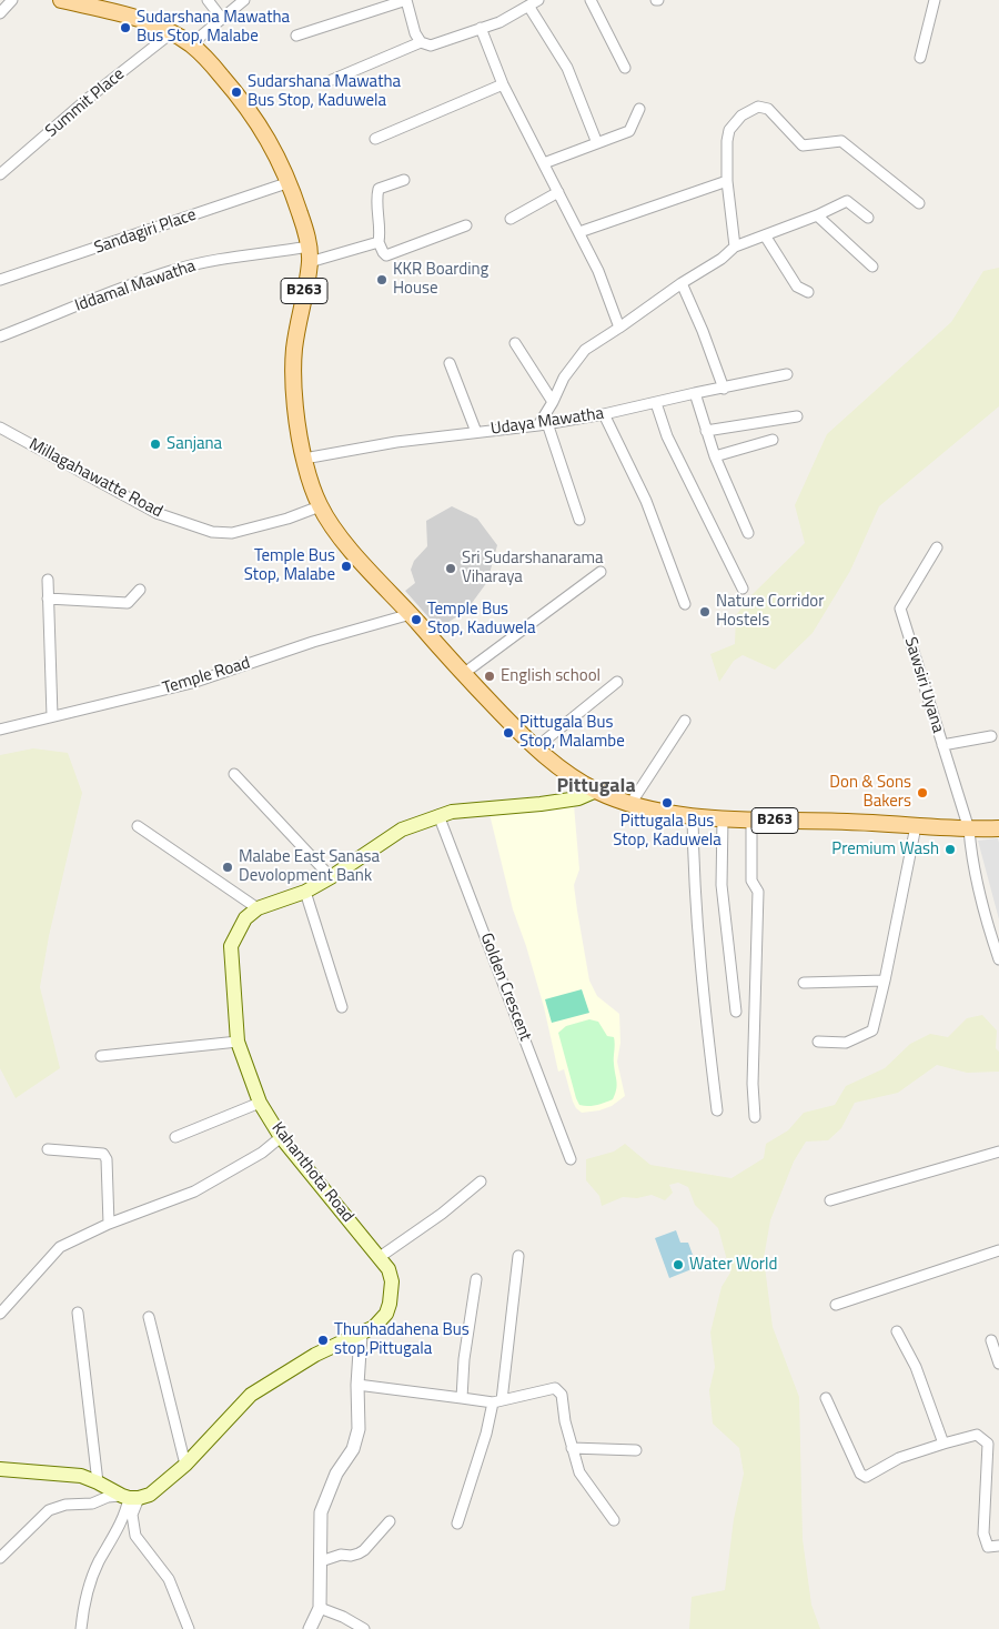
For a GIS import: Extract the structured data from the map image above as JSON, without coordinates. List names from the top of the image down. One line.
{"streets":{"main road":["B263","Kahanthota Road"],"street":["Summit Place","Sandagiri Place","Iddamal Mawatha","Udaya Mawatha","Millagahawatte Road","Temple Road","Sawsiri Uyana","Golden Crescent"]},"crossings":[["Summit Place","B263"],["Sandagiri Place","B263"],["Iddamal Mawatha","B263"],["B263","Udaya Mawatha"],["B263","Millagahawatte Road"],["B263","Temple Road"],["B263","Sawsiri Uyana"]],"districts":["Pittugala"],"places":["Sudarshana Mawatha Bus Stop, Malabe","Sudarshana Mawatha Bus Stop, Kaduwela","KKR Boarding House","Sanjana","Temple Bus Stop, Malabe","Sri Sudarshanarama Viharaya","Nature Corridor Hostels","Temple Bus Stop, Kaduwela","English school","Pittugala Bus Stop, Malambe","Don & Sons Bakers","Pittugala Bus Stop, Kaduwela","Premium Wash","Malabe East Sanasa Devolopment Bank","Water World","Thunhadahena Bus stop,Pittugala"]}
